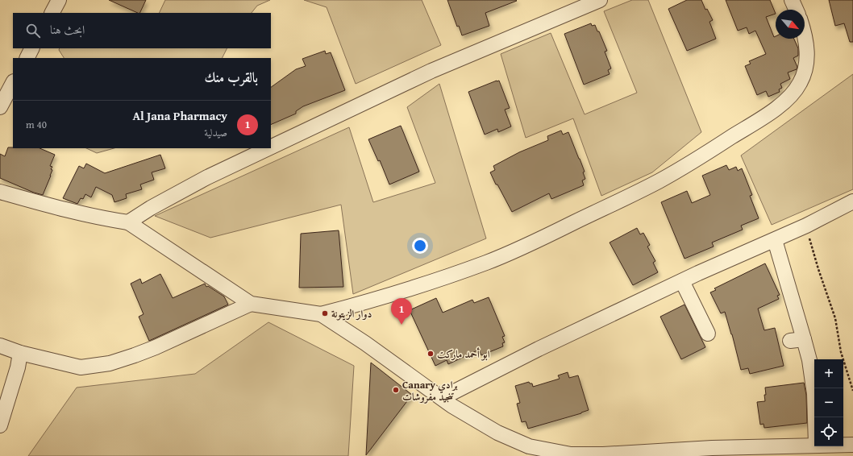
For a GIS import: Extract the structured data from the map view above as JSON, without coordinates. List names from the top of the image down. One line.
{"places":["دوار الزيتونة","ابو أحمد ماركت","Canary برادي تنجيد مفروشات"],"north":"bottom right","page":{"search":"ابحث هنا","heading":"بالقرب منك","list":[{"mark":"1","name":"Al Jana Pharmacy","note":"صيدلية","value":"40 m"}],"pins":"1","map_buttons":["+","−"]}}
